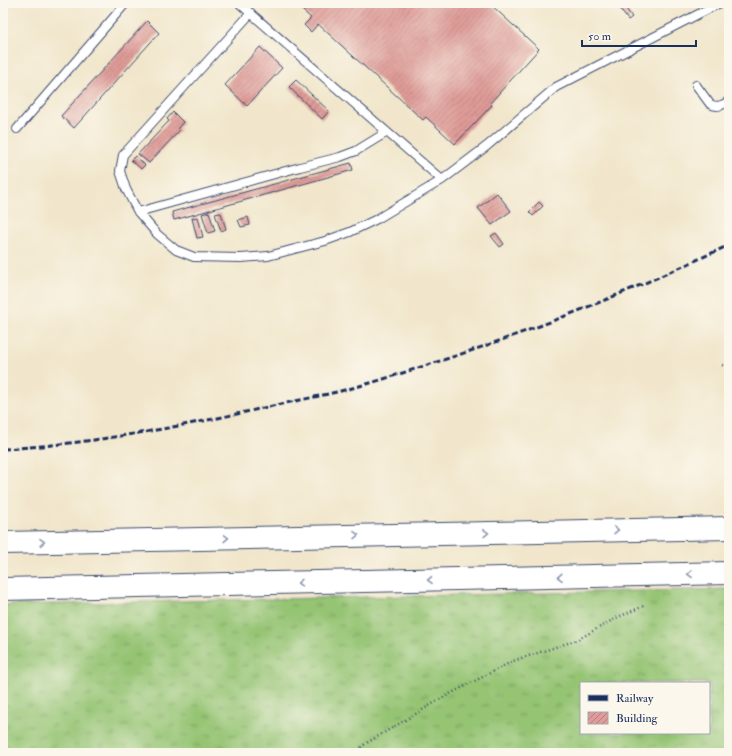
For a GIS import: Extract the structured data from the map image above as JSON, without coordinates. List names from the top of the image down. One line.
{"legend":["Railway","Building"],"scale_bar":"50 m"}
